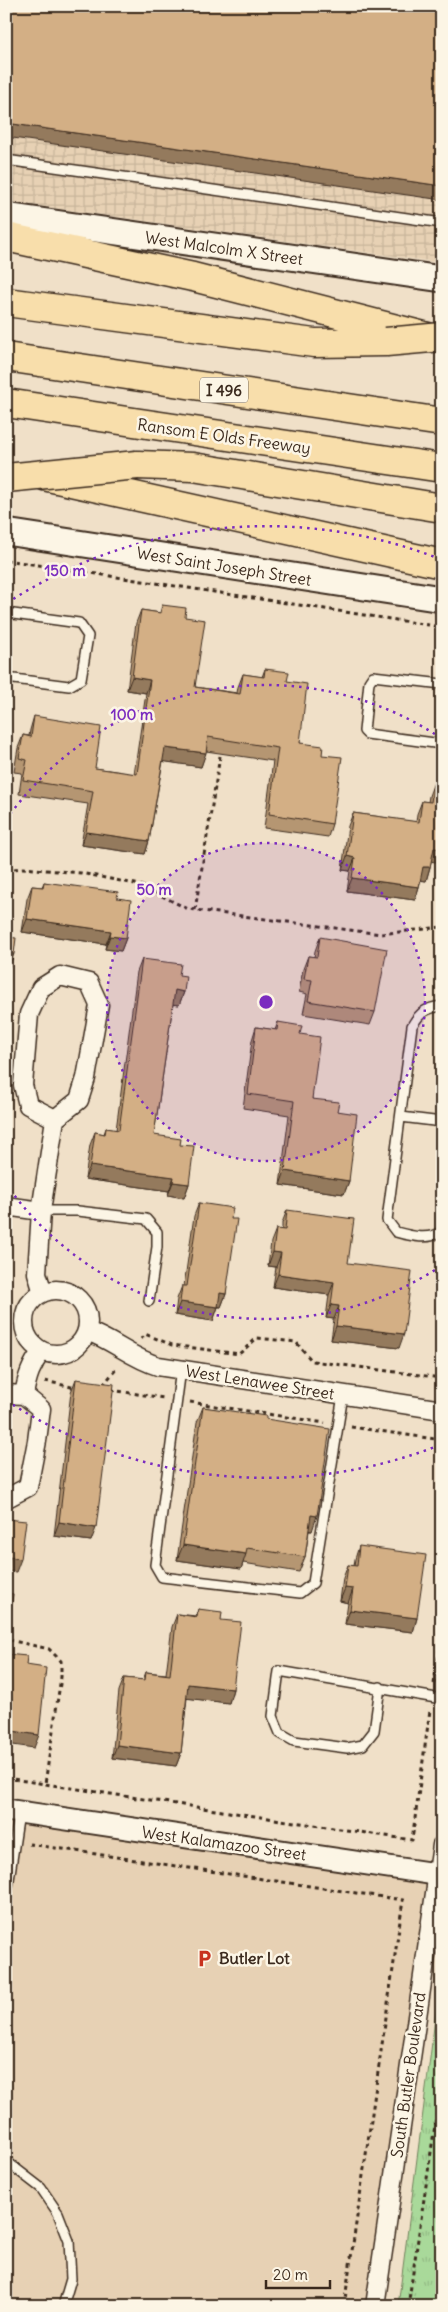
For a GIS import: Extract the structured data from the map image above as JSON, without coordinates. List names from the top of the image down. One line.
{"streets":{"highway":["I 496","Ransom E Olds Freeway"],"main road":["West Malcolm X Street","West Saint Joseph Street"],"street":["West Lenawee Street","West Kalamazoo Street","South Butler Boulevard"]},"crossings":[["West Kalamazoo Street","South Butler Boulevard"]],"places":{"parking":["Butler Lot"]},"scale_bar":"20 m","rings":["150 m","100 m","50 m"]}
